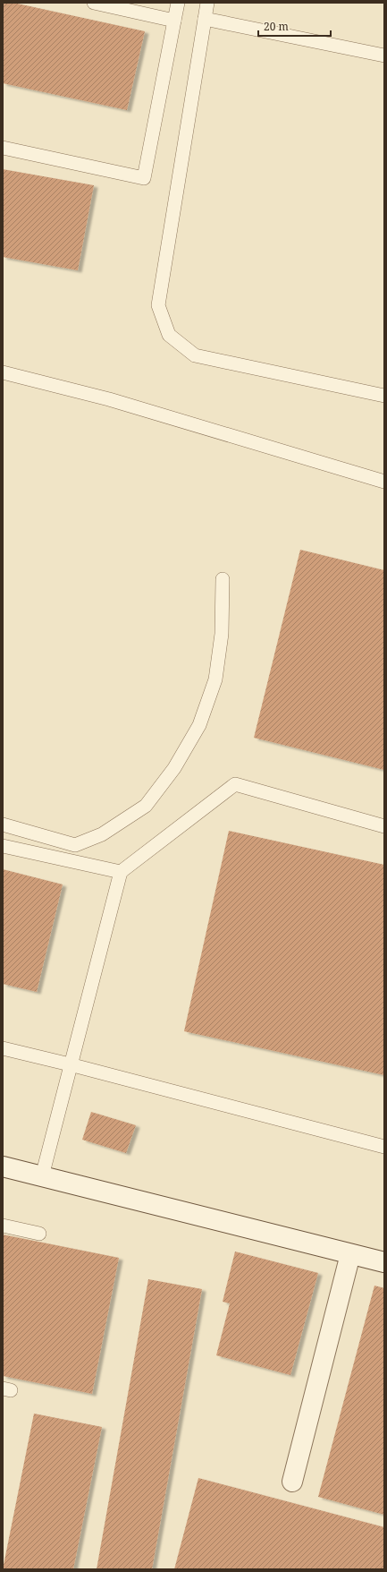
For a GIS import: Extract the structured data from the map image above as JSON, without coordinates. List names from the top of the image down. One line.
{"scale_bar":"20 m"}
